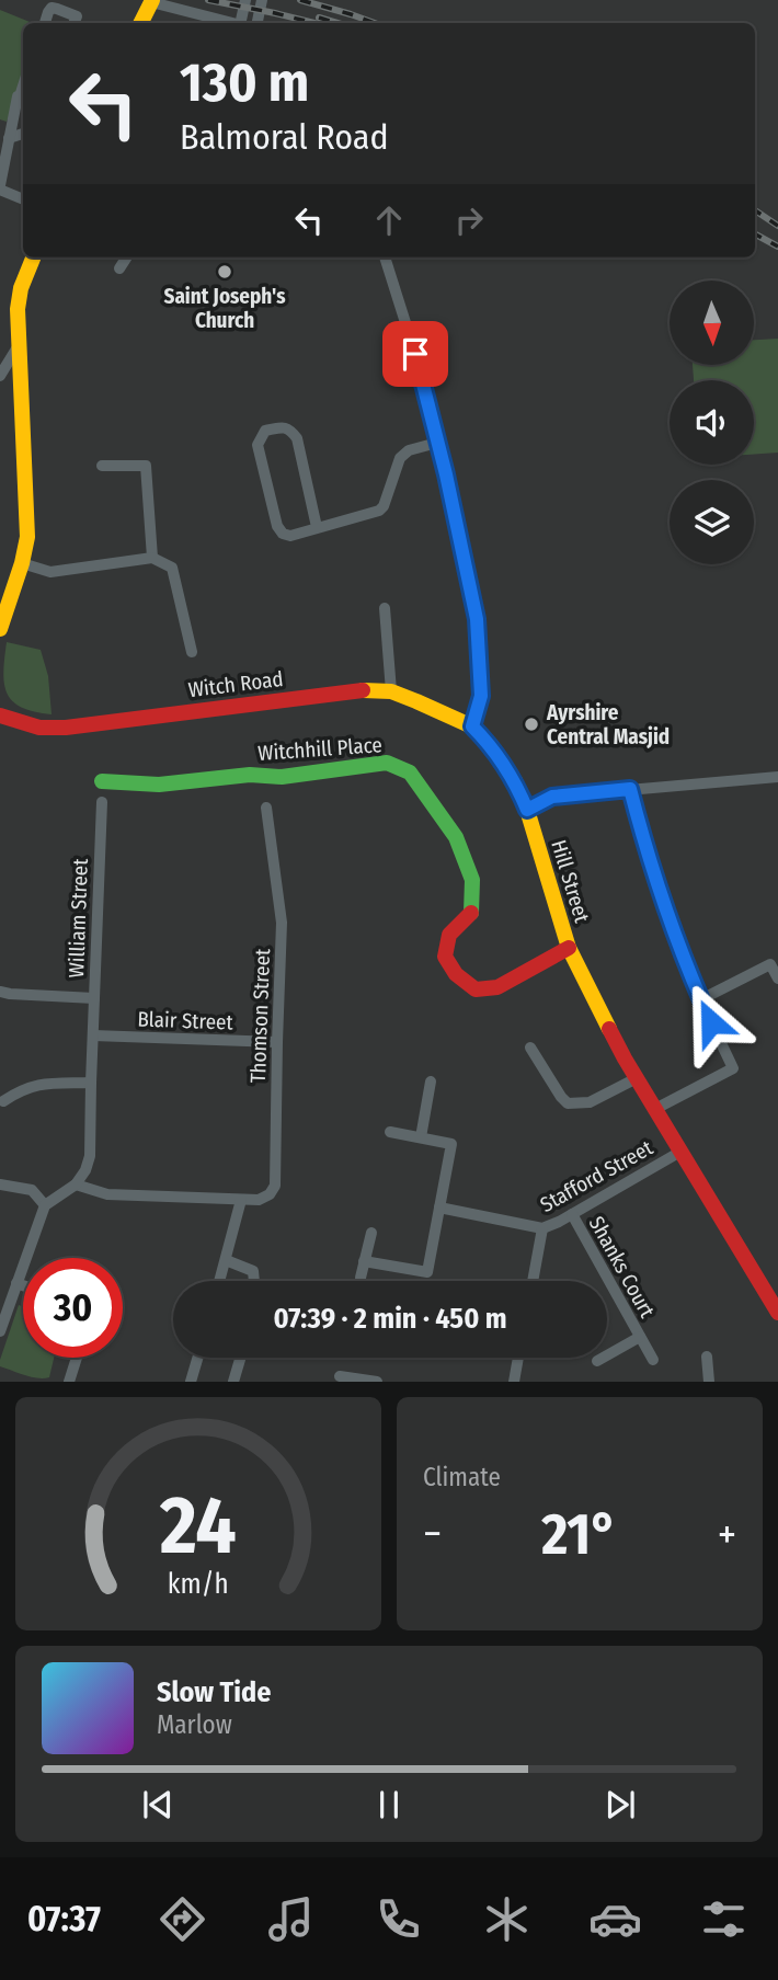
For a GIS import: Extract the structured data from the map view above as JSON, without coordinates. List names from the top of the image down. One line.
{"streets":{"main road":["Witch Road","Witchhill Place","Hill Street"],"street":["William Street","Thomson Street","Blair Street","Stafford Street","Shanks Court"]},"crossings":[["Witch Road","Hill Street"],["Witchhill Place","Hill Street"],["Hill Street","Stafford Street"],["William Street","Blair Street"],["Thomson Street","Blair Street"],["Stafford Street","Shanks Court"]],"places":["Saint Joseph's Church","Ayrshire Central Masjid"],"north":"bottom","page":{"turn":["130 m","Balmoral Road"],"limit":"30","trip":"07:39 · 2 min · 450 m","tile":"Climate","heat":["−","21°","+"],"song":["Slow Tide","Marlow"],"tabs":"07:37","gauge":["24","km/h"]}}
